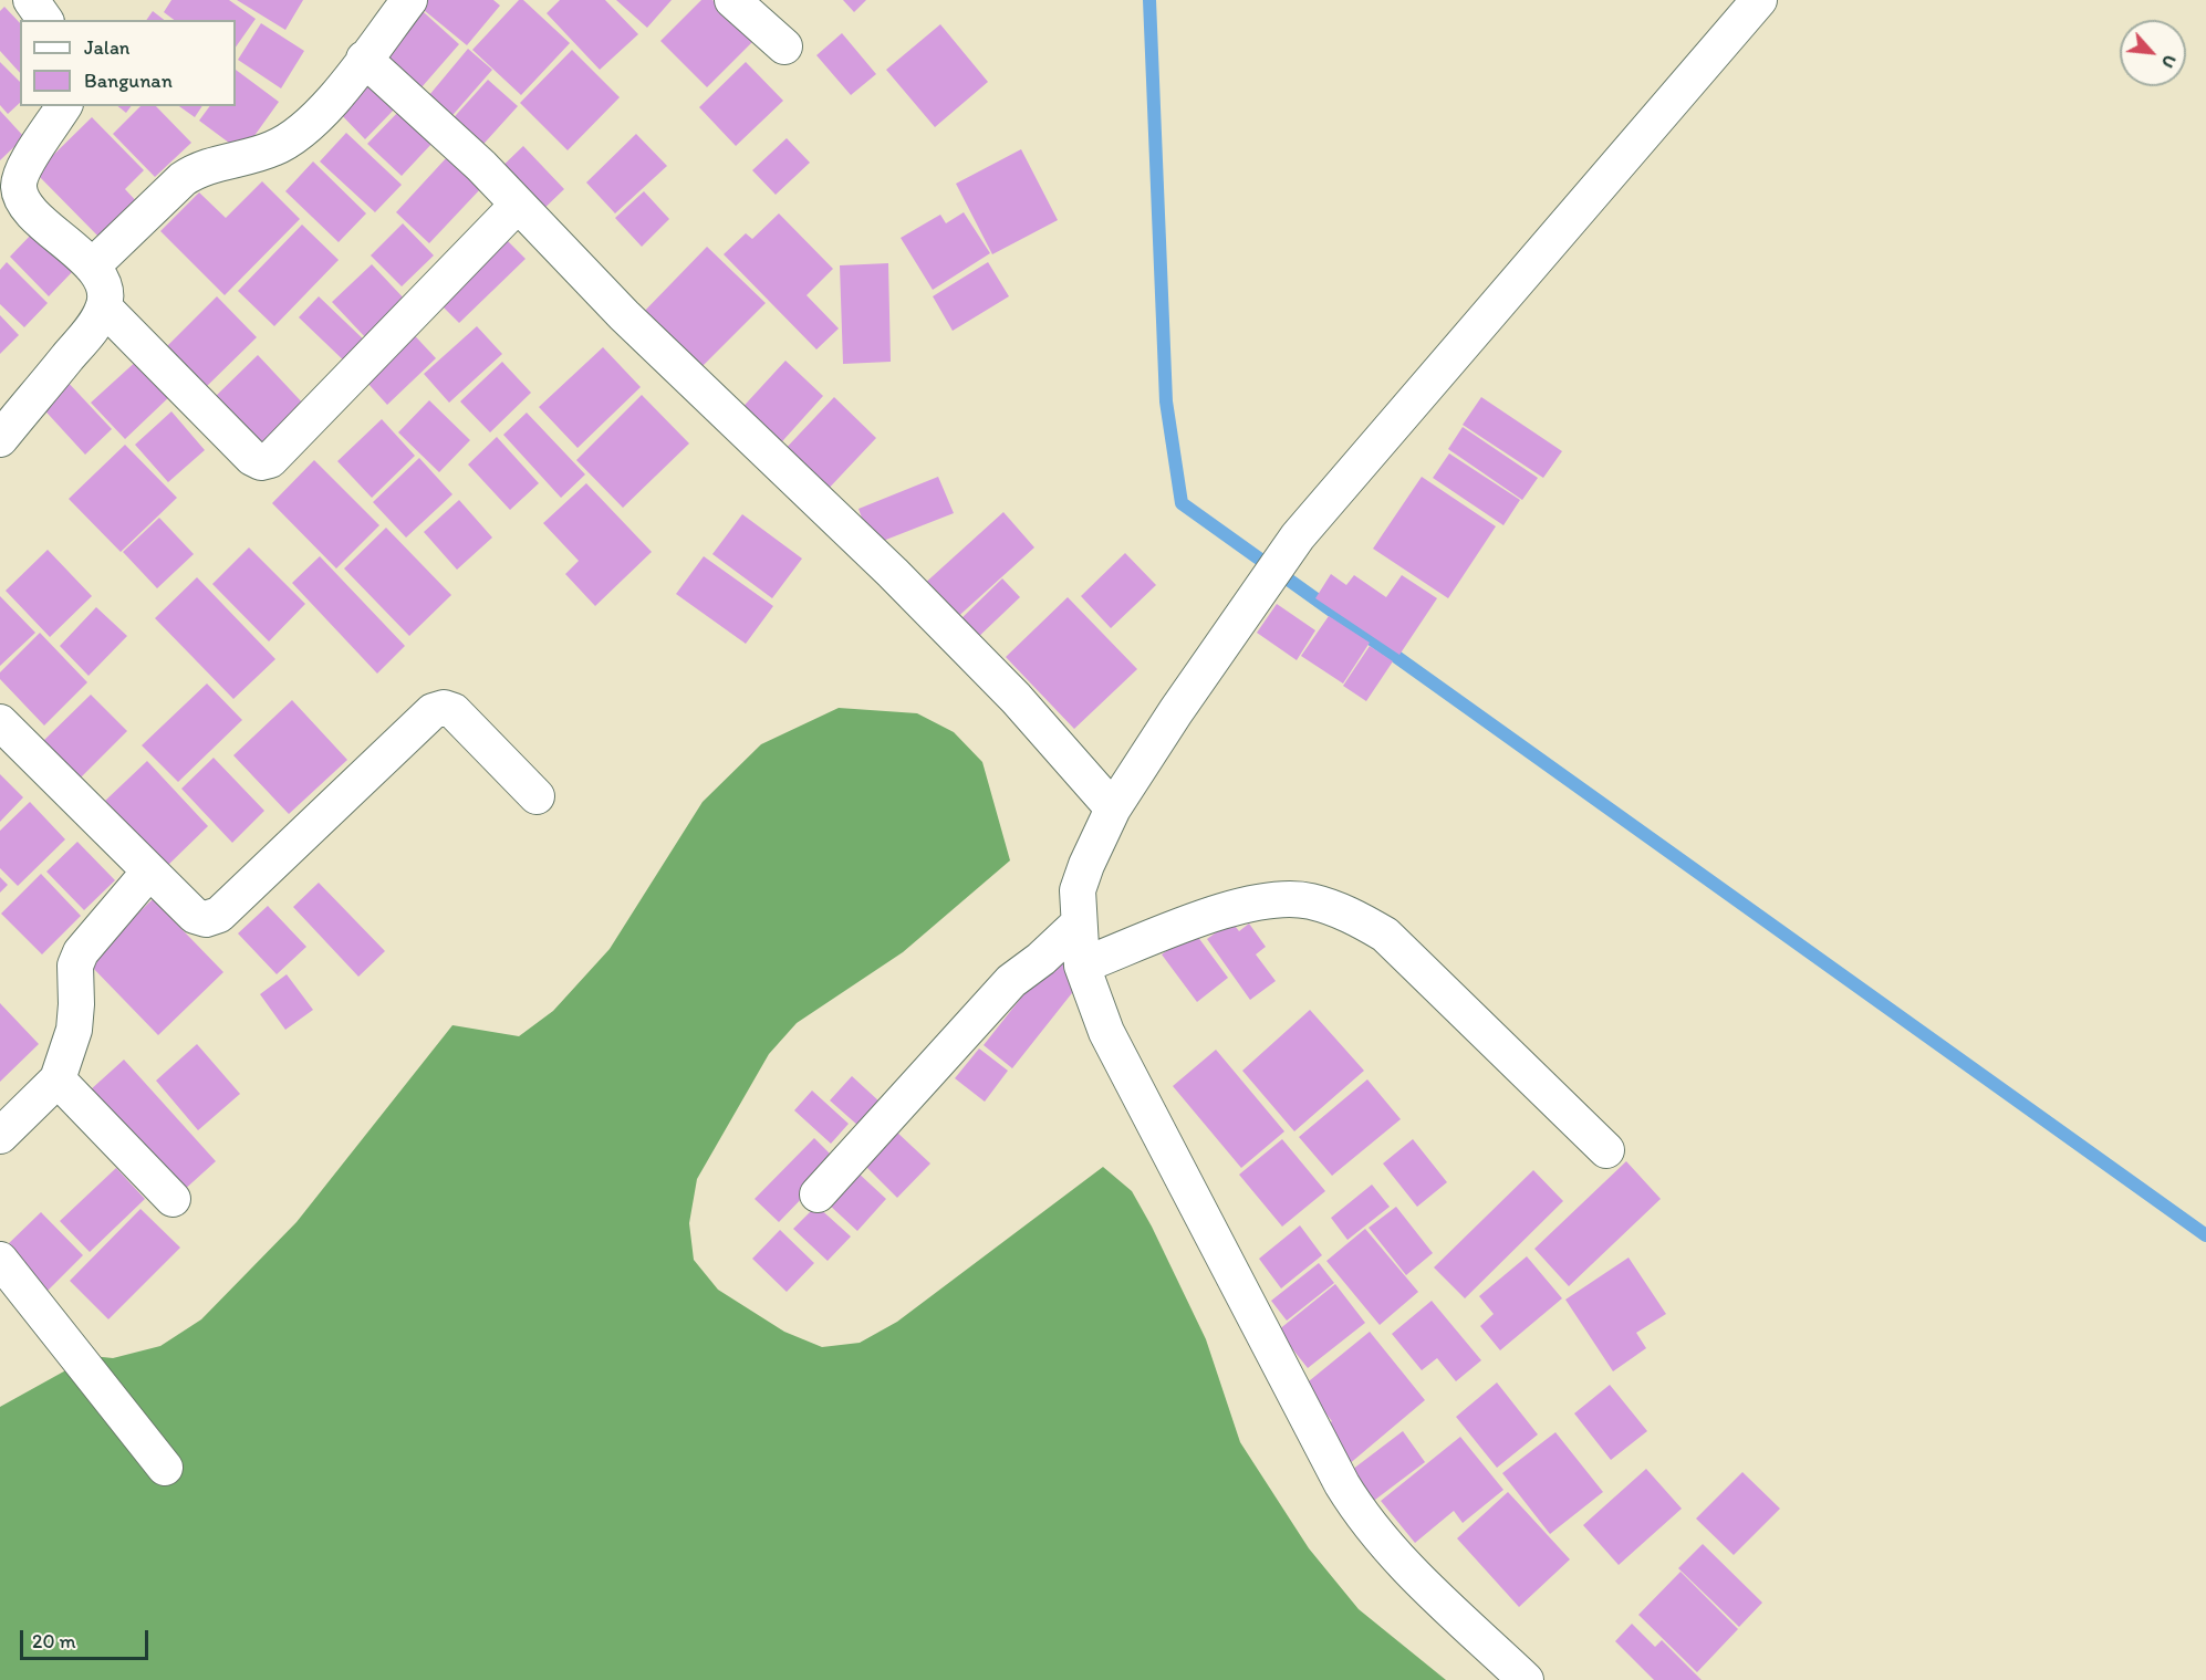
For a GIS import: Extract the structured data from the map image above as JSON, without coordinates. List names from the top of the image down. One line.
{"legend":["Jalan","Bangunan"],"scale_bar":"20 m","north":"bottom right"}
